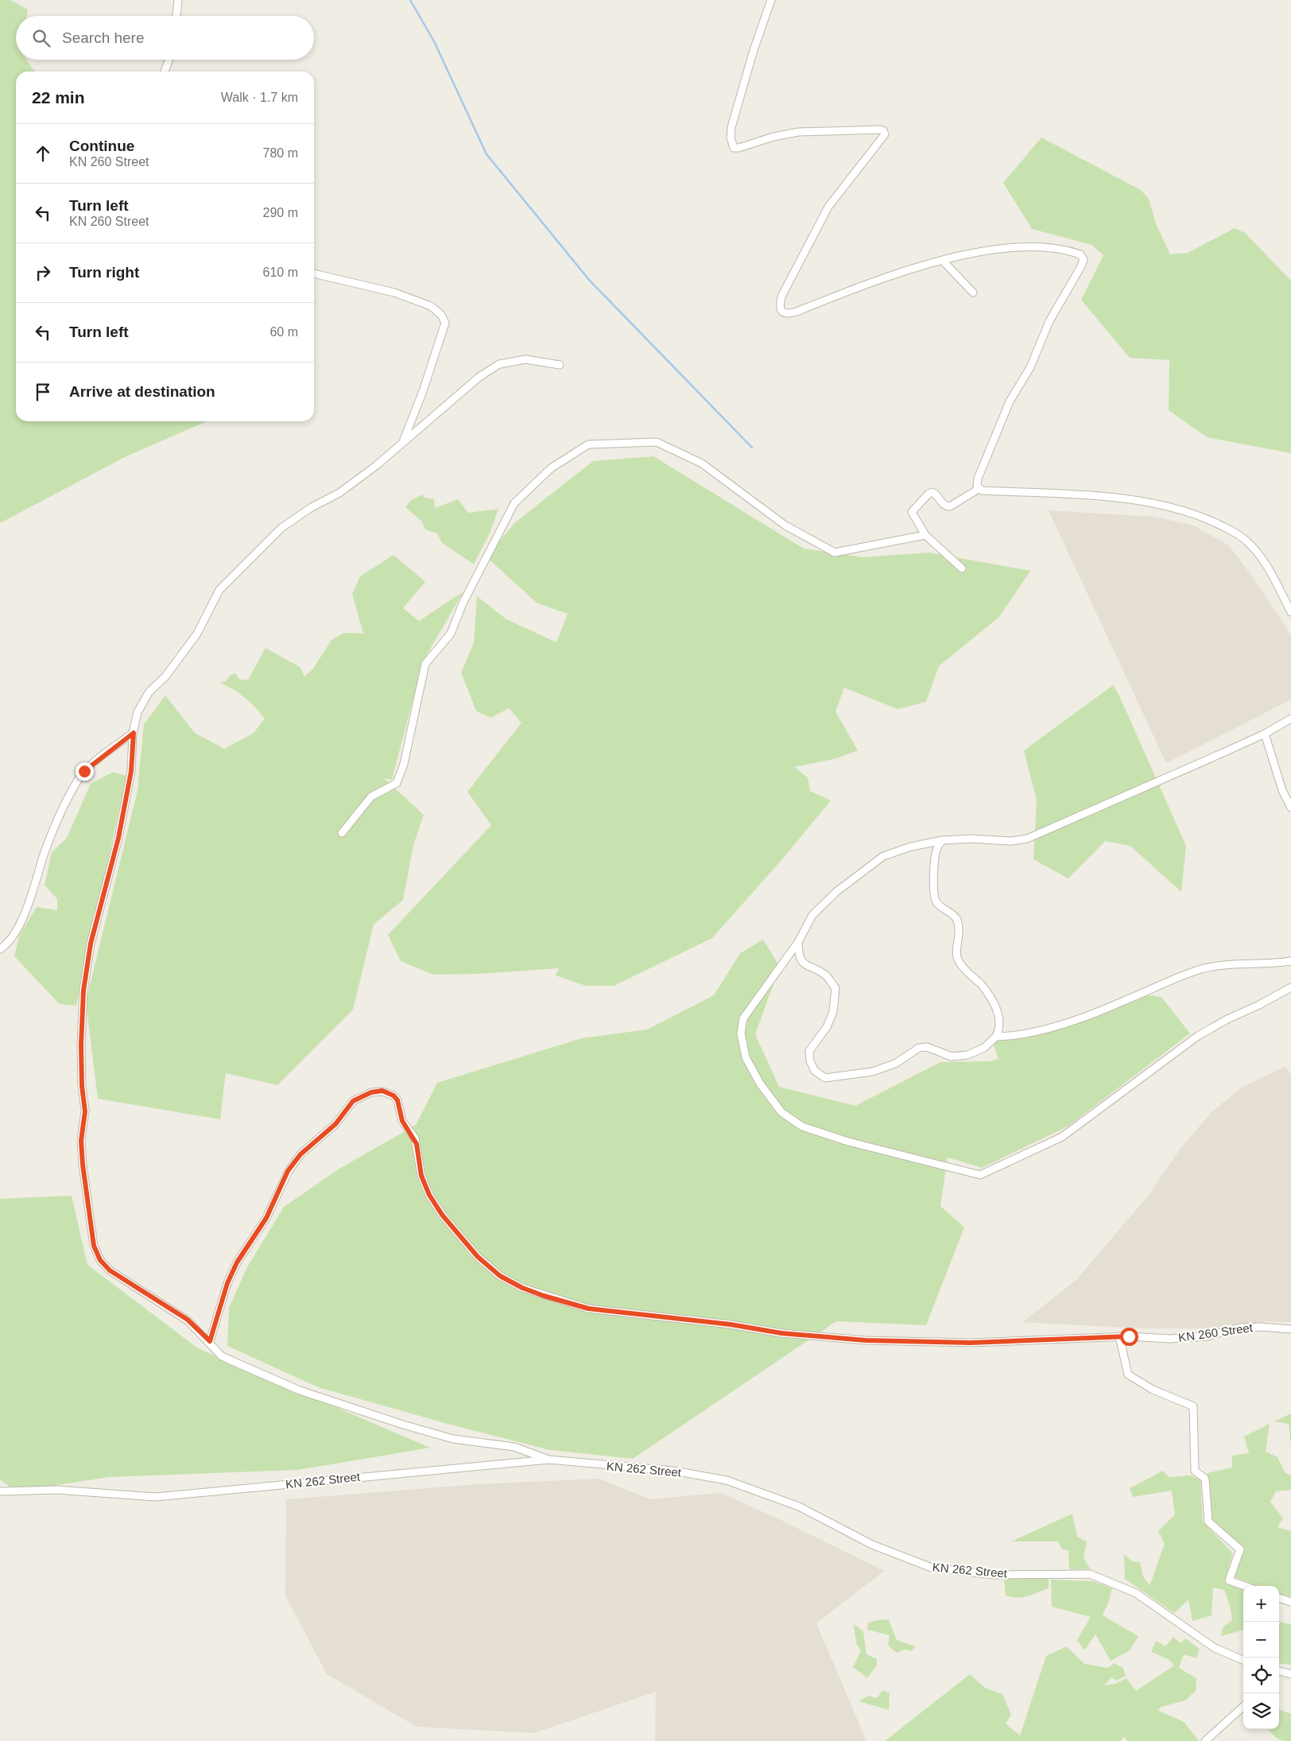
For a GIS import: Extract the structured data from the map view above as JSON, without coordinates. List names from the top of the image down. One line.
{"streets":{"street":["KN 260 Street","KN 262 Street"]},"page":{"search":"Search here","heading":["22 min","Walk · 1.7 km"],"list":[["Continue","KN 260 Street","780 m"],["Turn left","KN 260 Street","290 m"],["Turn right","610 m"],["Turn left","60 m"],"Arrive at destination"],"map_buttons":["+","−"]}}
